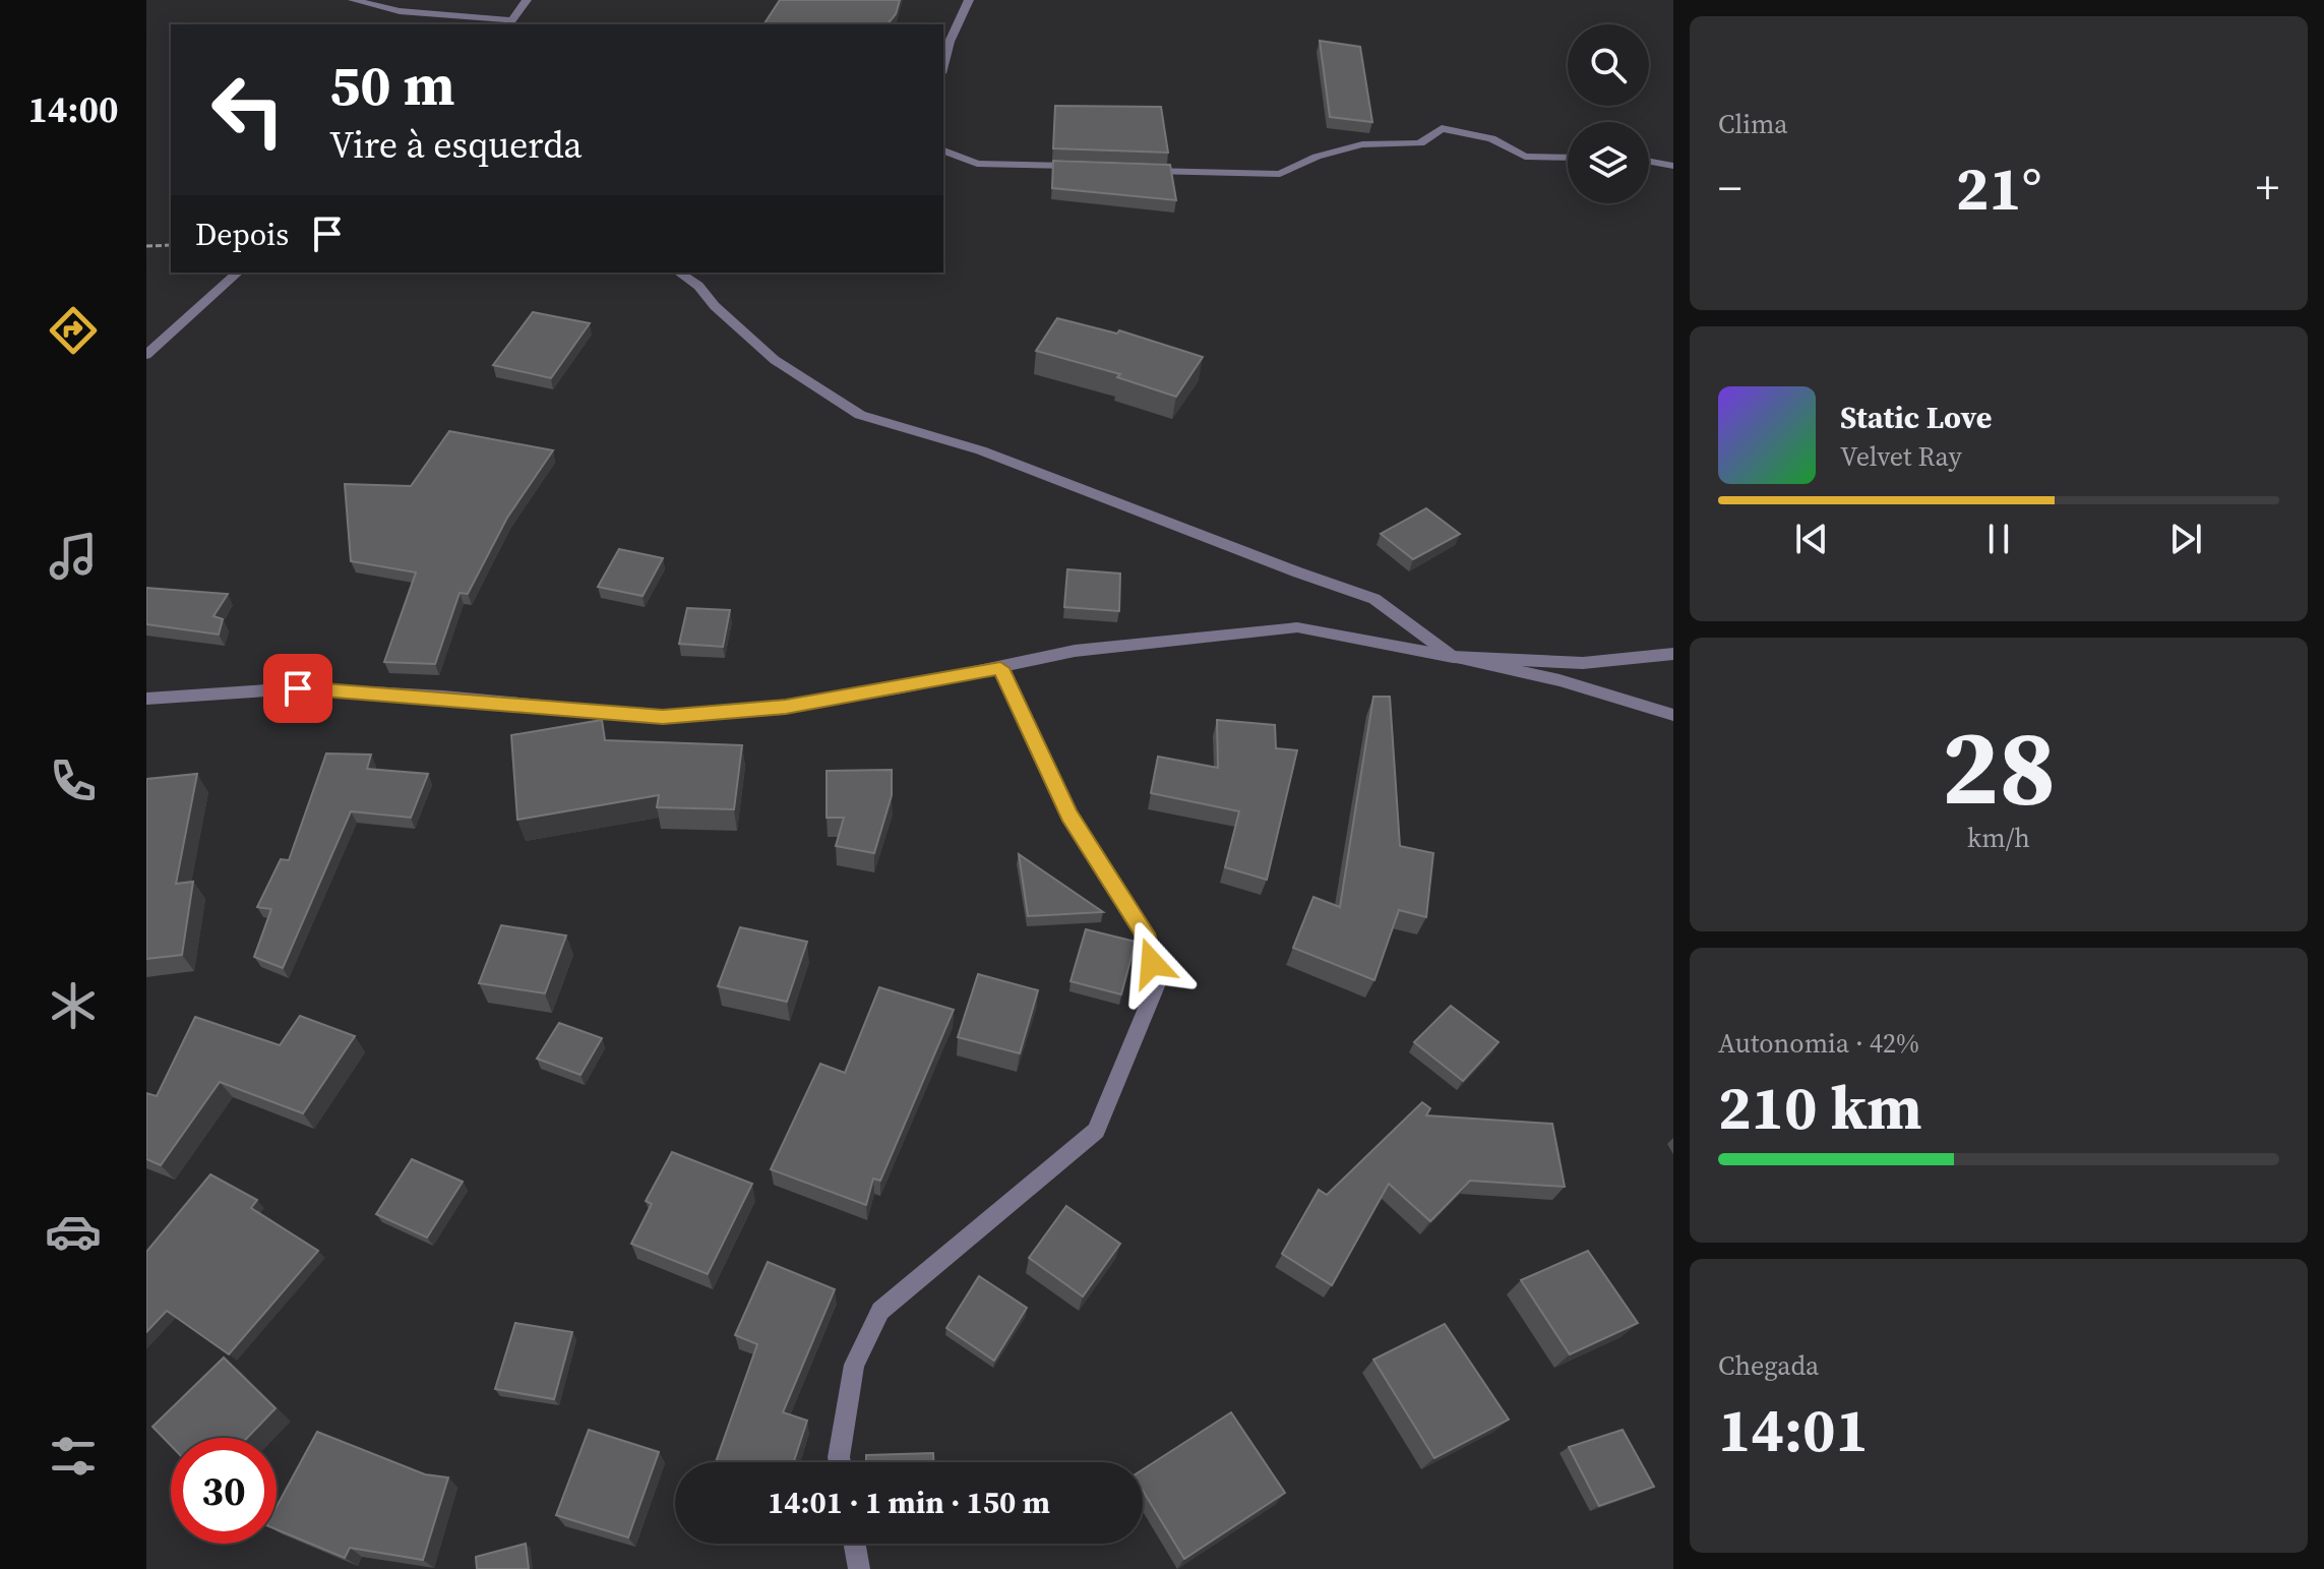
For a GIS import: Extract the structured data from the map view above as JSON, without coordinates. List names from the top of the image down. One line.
{"page":{"tabs":"14:00","tile":["Clima",["28","km/h"],["Autonomia · 42%","210 km"],["Chegada","14:01"]],"turn":["50 m","Vire à esquerda"],"heat":["−","21°","+"],"then":"Depois","song":["Static Love","Velvet Ray"],"limit":"30","trip":"14:01 · 1 min · 150 m"}}
